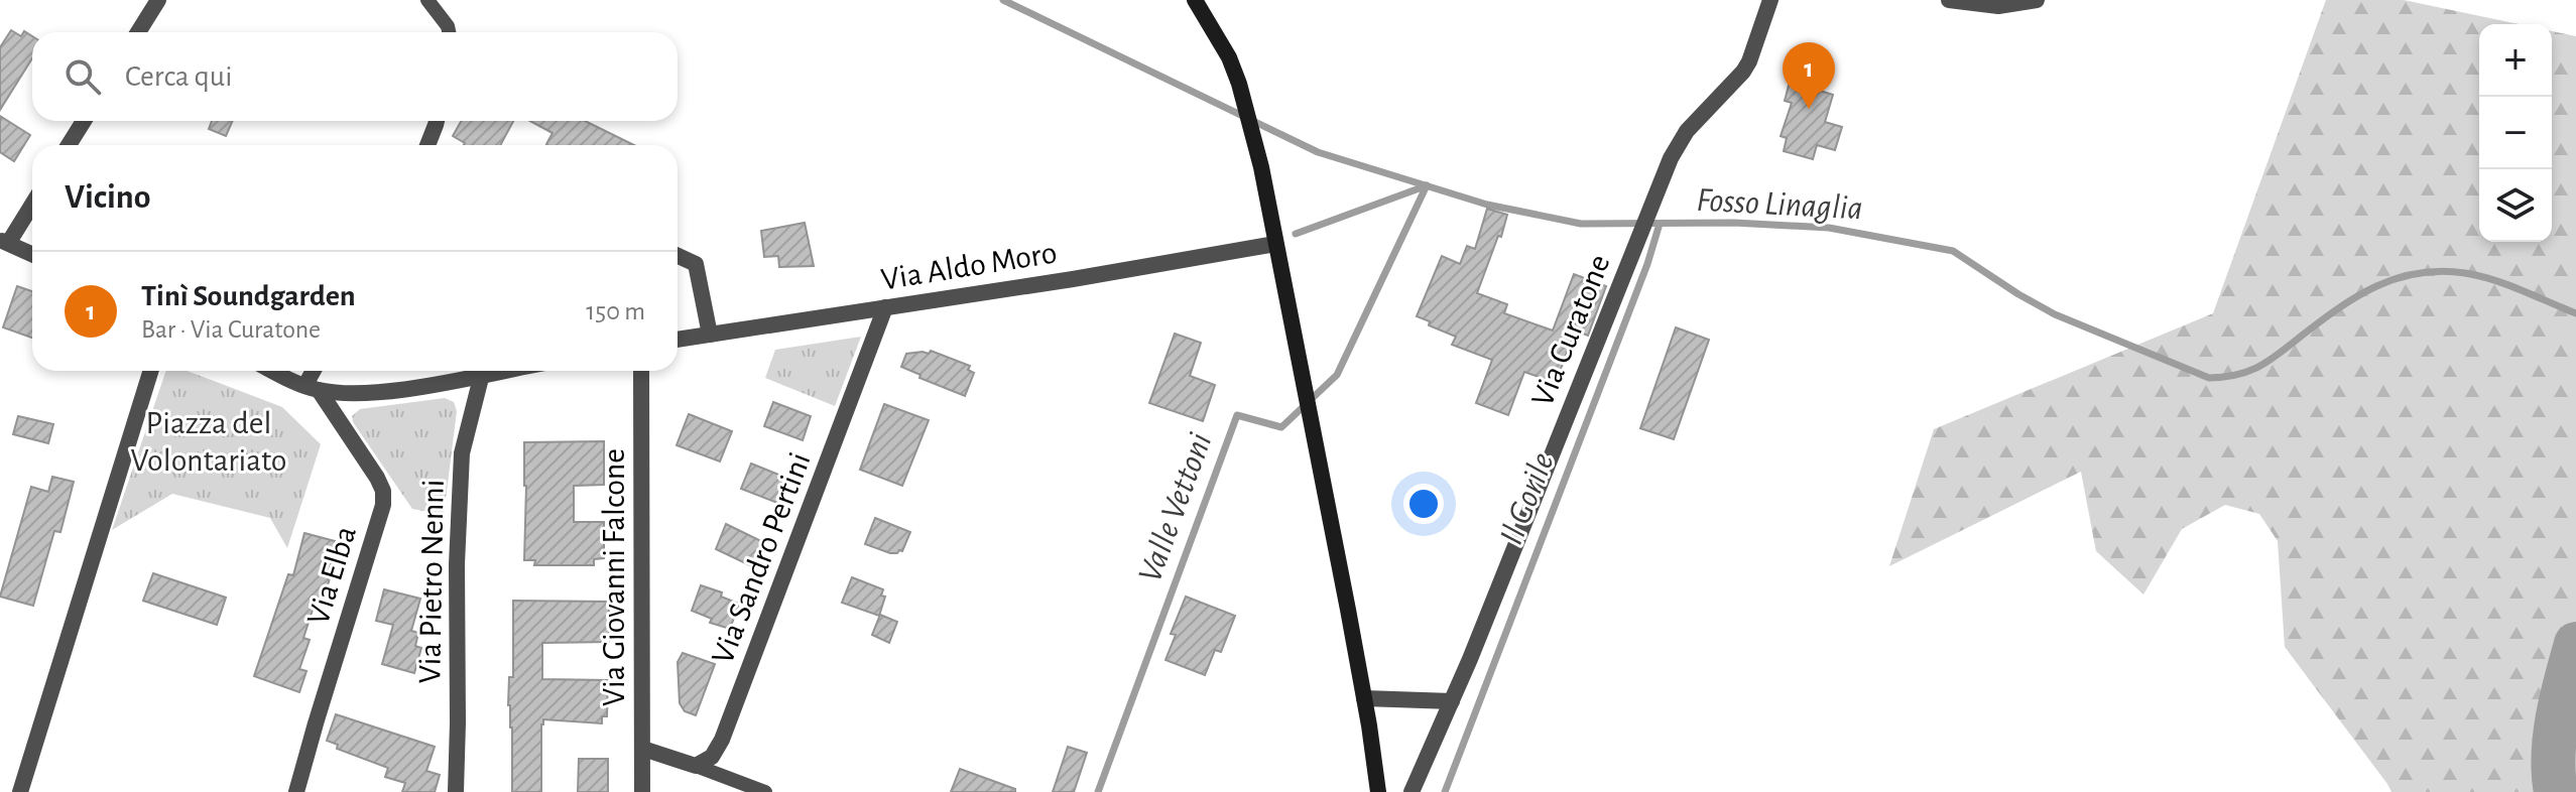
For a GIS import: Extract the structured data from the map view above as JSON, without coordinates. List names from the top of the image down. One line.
{"streets":{"street":["Via Aldo Moro","Via Curatone","Via Sandro Pertini","Via Elba","Via Giovanni Falcone","Via Pietro Nenni"]},"crossings":[["Via Aldo Moro","Via Sandro Pertini"]],"water":["Fosso Linaglia","Il Gorile","Valle Vettoni"],"parks":["Piazza del Volontariato"],"page":{"map_buttons":["+","−"],"search":"Cerca qui","pins":"1","heading":"Vicino","list":[{"mark":"1","name":"Tinì Soundgarden","note":"Bar · Via Curatone","value":"150 m"}]}}
